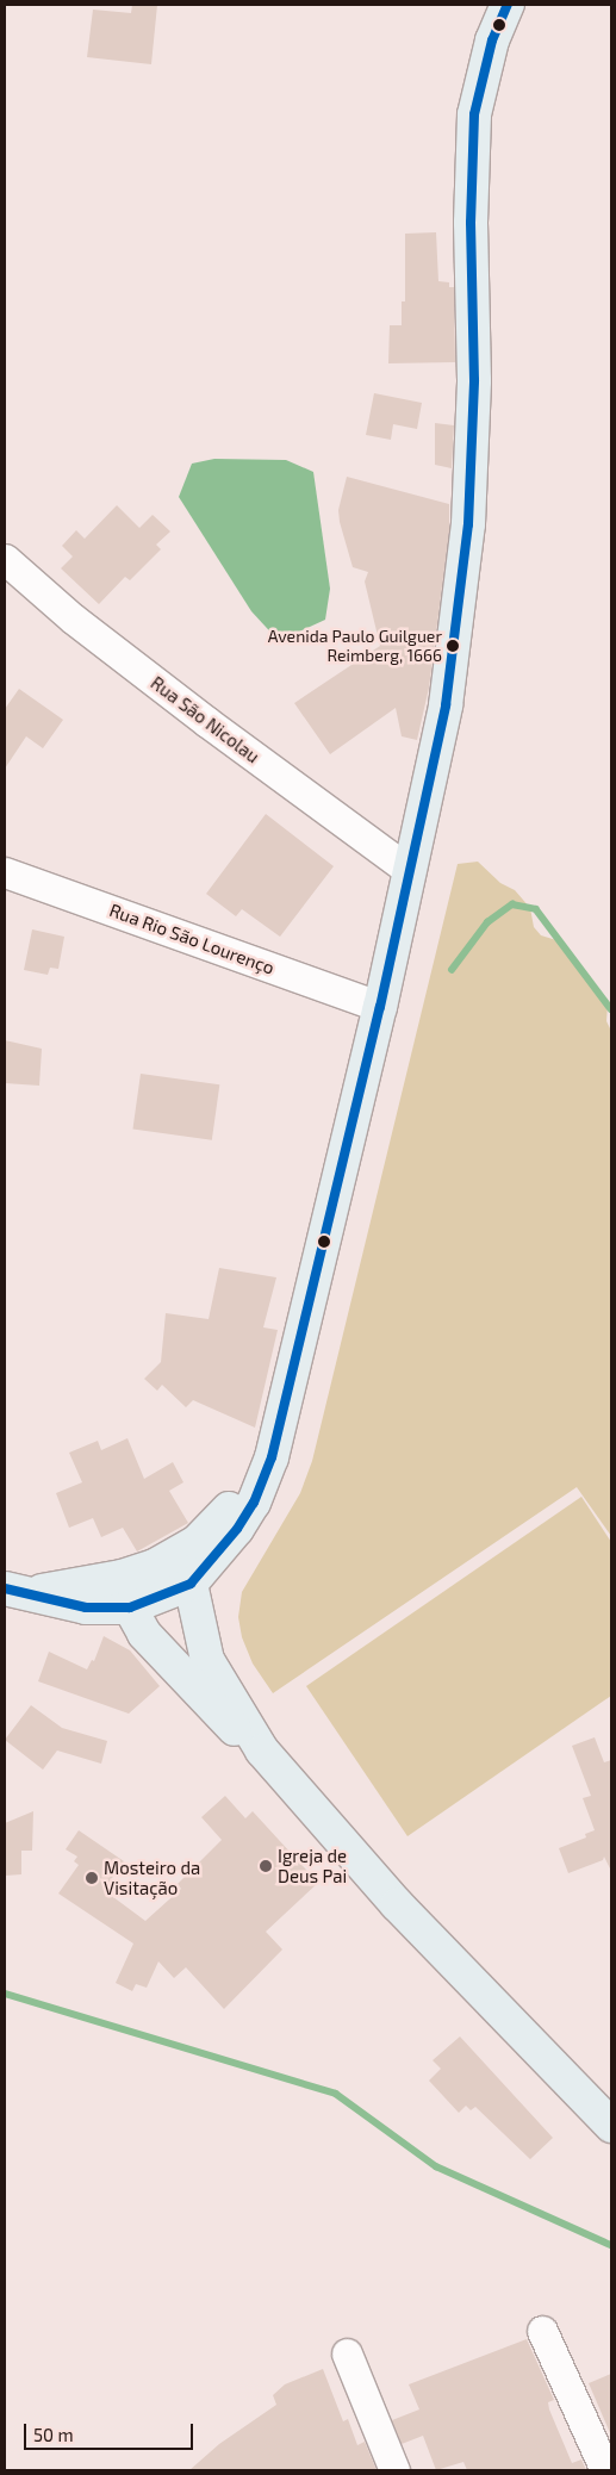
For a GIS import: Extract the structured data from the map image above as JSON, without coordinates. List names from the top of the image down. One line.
{"streets":{"street":["Rua São Nicolau","Rua Rio São Lourenço"]},"places":["Avenida Paulo Guilguer Reimberg, 1666","Igreja de Deus Pai","Mosteiro da Visitação"],"scale_bar":"50 m"}
